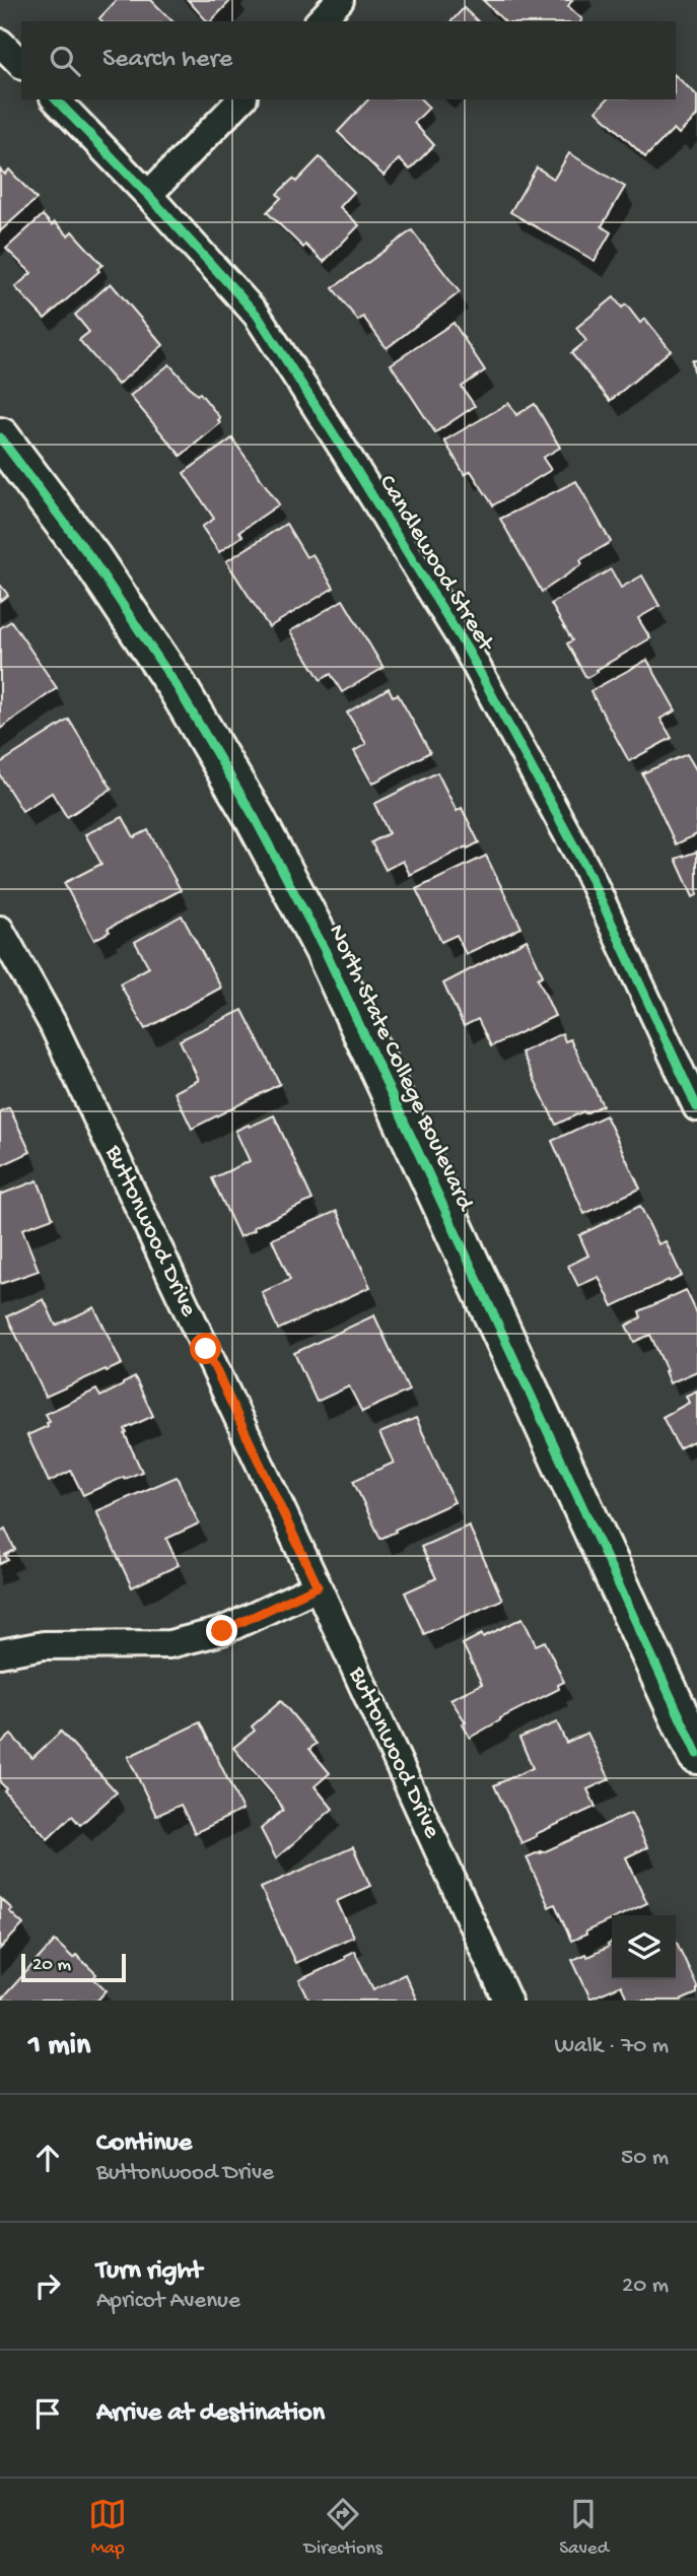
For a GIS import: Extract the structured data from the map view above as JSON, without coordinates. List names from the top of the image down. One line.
{"streets":{"main road":["North State College Boulevard"],"street":["Candlewood Street","Buttonwood Drive"]},"scale_bar":"20 m","page":{"search":"Search here","scale":"20 m","heading":["1 min","Walk · 70 m"],"list":[["Continue","Buttonwood Drive","50 m"],["Turn right","Apricot Avenue","20 m"],"Arrive at destination"],"nav":["Map","Directions","Saved"]}}
